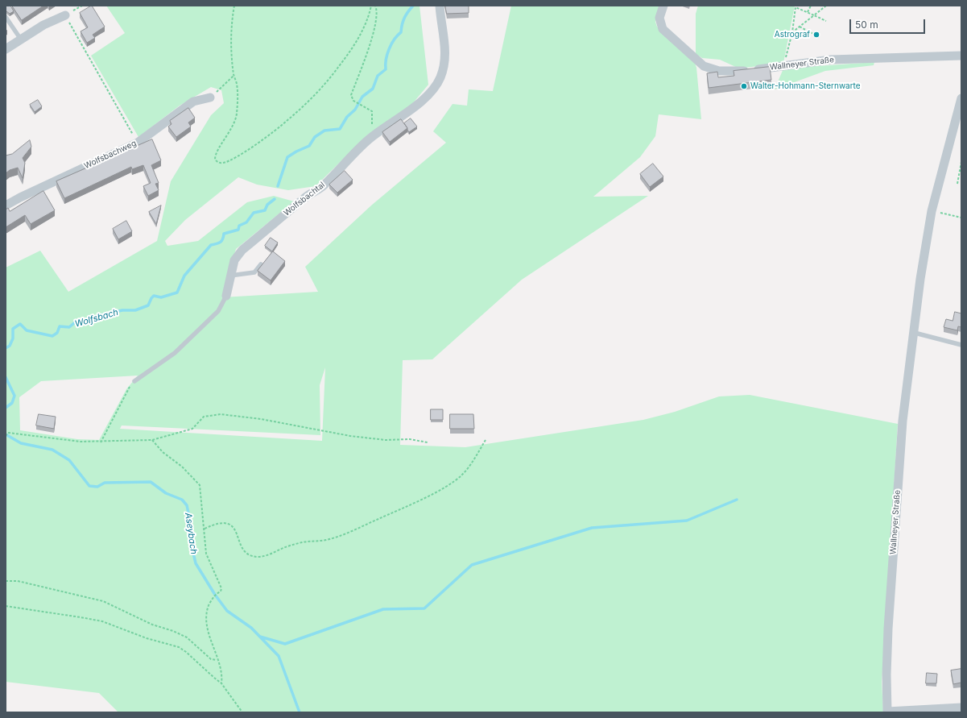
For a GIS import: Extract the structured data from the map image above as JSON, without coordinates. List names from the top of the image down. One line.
{"streets":{"street":["Wallneyer Straße","Wolfsbachweg","Wolfsbachtal"]},"water":["Wolfsbach","Aseybach"],"places":["Astrograf","Walter-Hohmann-Sternwarte"],"scale_bar":"50 m"}
